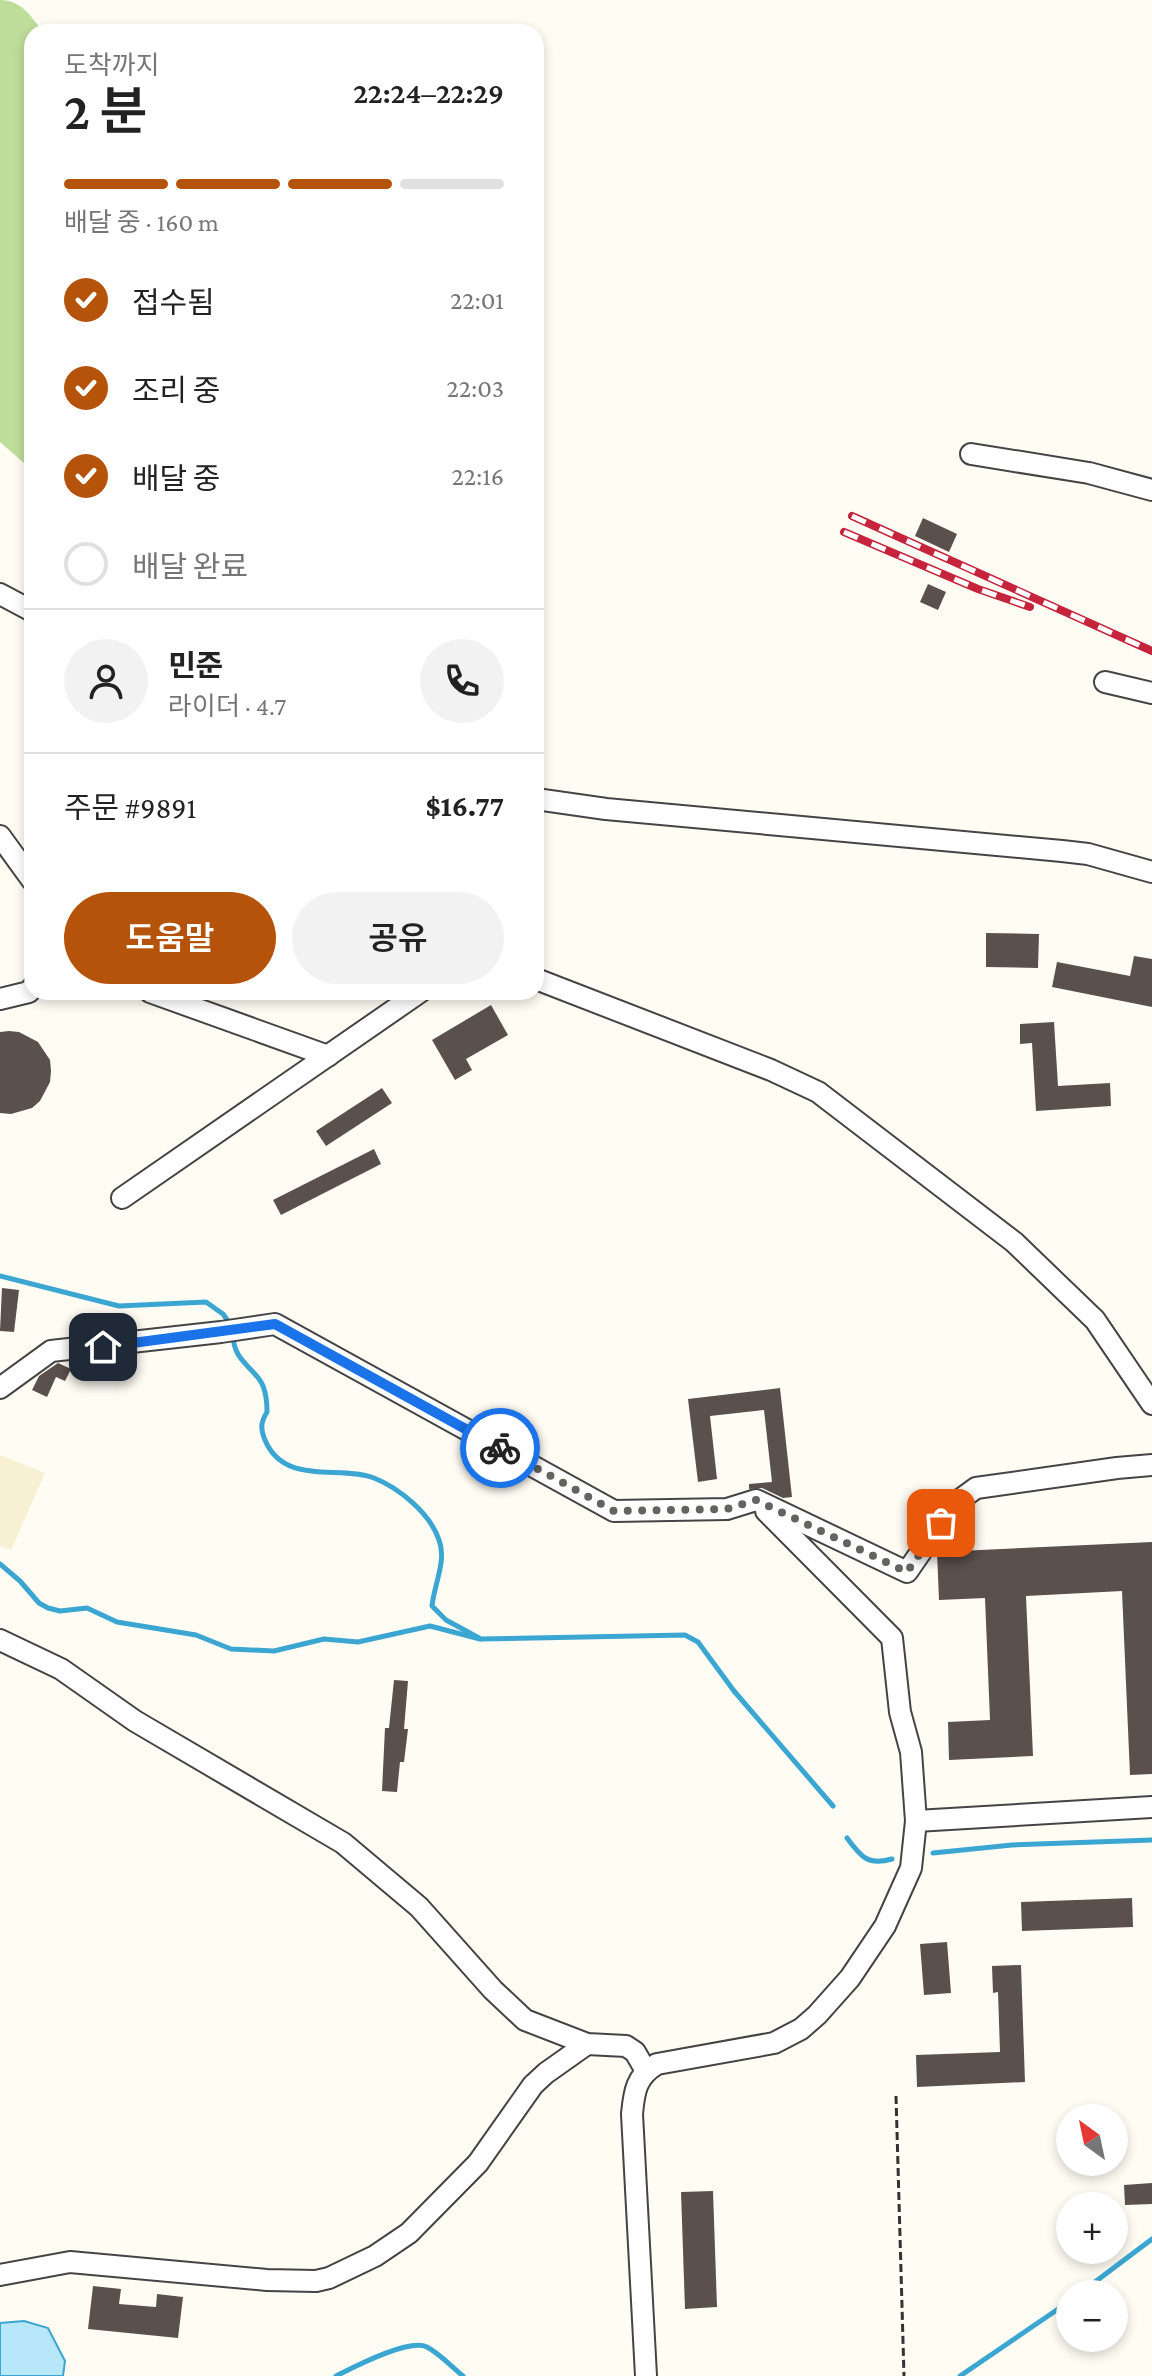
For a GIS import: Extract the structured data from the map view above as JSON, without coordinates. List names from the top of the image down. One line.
{"north":"top left","page":{"heading":["2 분","도착까지","22:24–22:29"],"panel":["민준","라이더 · 4.7","주문 #9891","$16.77"],"bar":"배달 중 · 160 m","list":[["접수됨","22:01"],["조리 중","22:03"],["배달 중","22:16"],"배달 완료"],"buttons":["도움말","공유"],"map_buttons":["+","−"]}}
